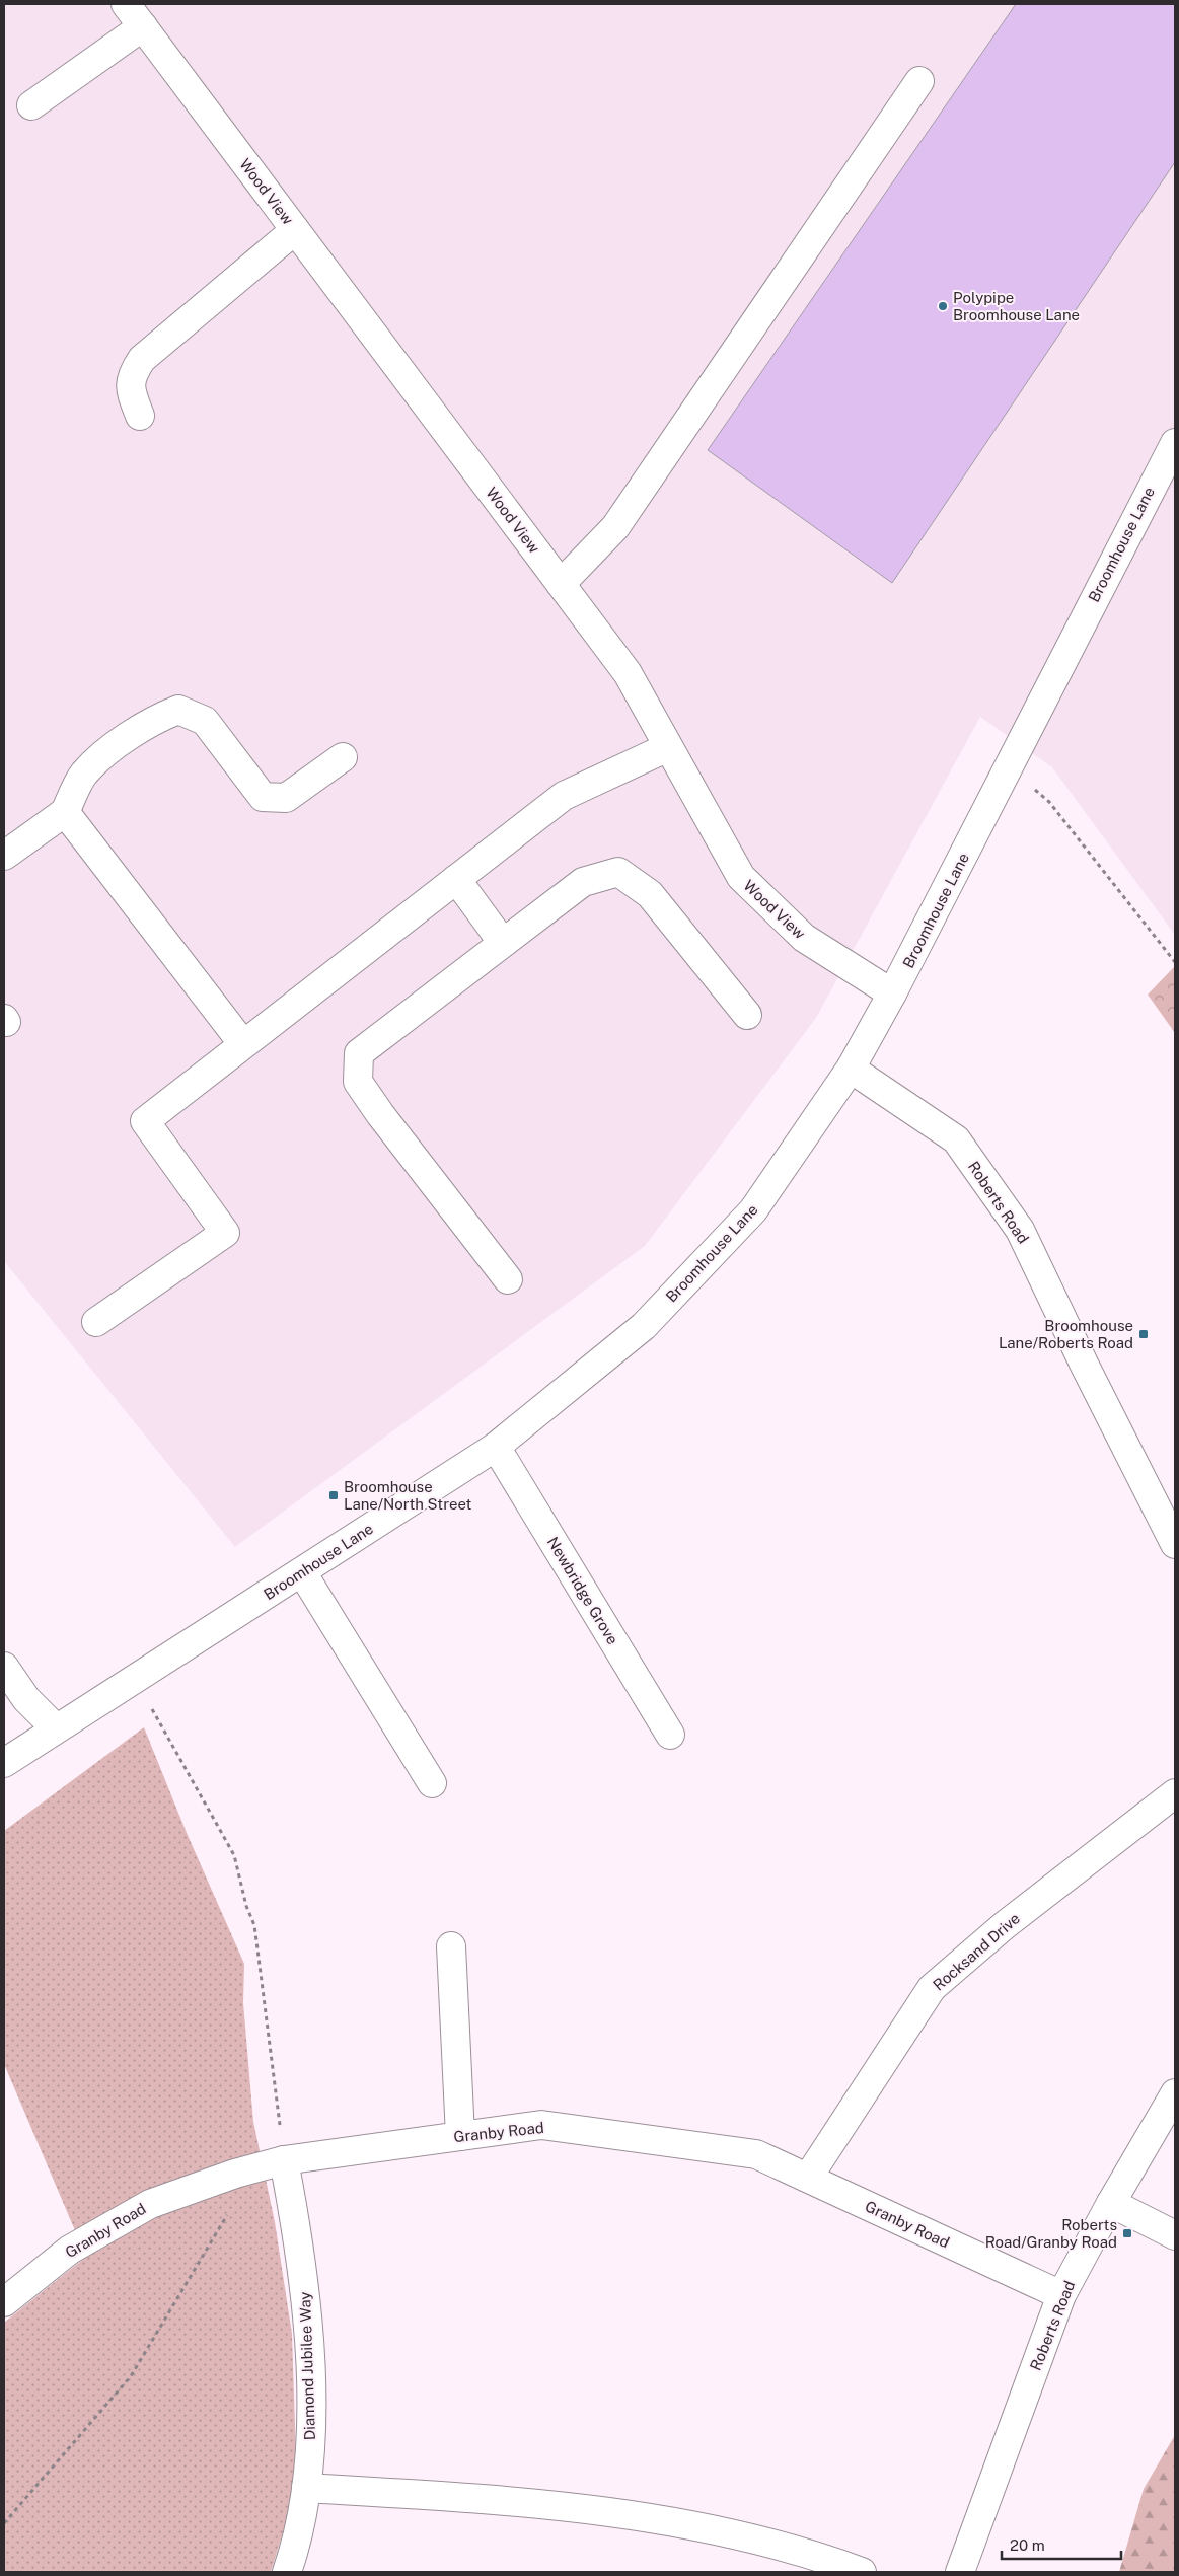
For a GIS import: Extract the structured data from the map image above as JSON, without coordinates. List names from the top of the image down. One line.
{"streets":{"street":["Wood View","Broomhouse Lane","Roberts Road","Newbridge Grove","Rocksand Drive","Granby Road","Diamond Jubilee Way"]},"crossings":[["Wood View","Broomhouse Lane"],["Broomhouse Lane","Roberts Road"],["Broomhouse Lane","Newbridge Grove"],["Roberts Road","Granby Road"],["Rocksand Drive","Granby Road"],["Granby Road","Diamond Jubilee Way"]],"places":{"other":["Polypipe Broomhouse Lane"],"transit":["Broomhouse Lane/Roberts Road","Broomhouse Lane/North Street","Roberts Road/Granby Road"]},"scale_bar":"20 m"}
